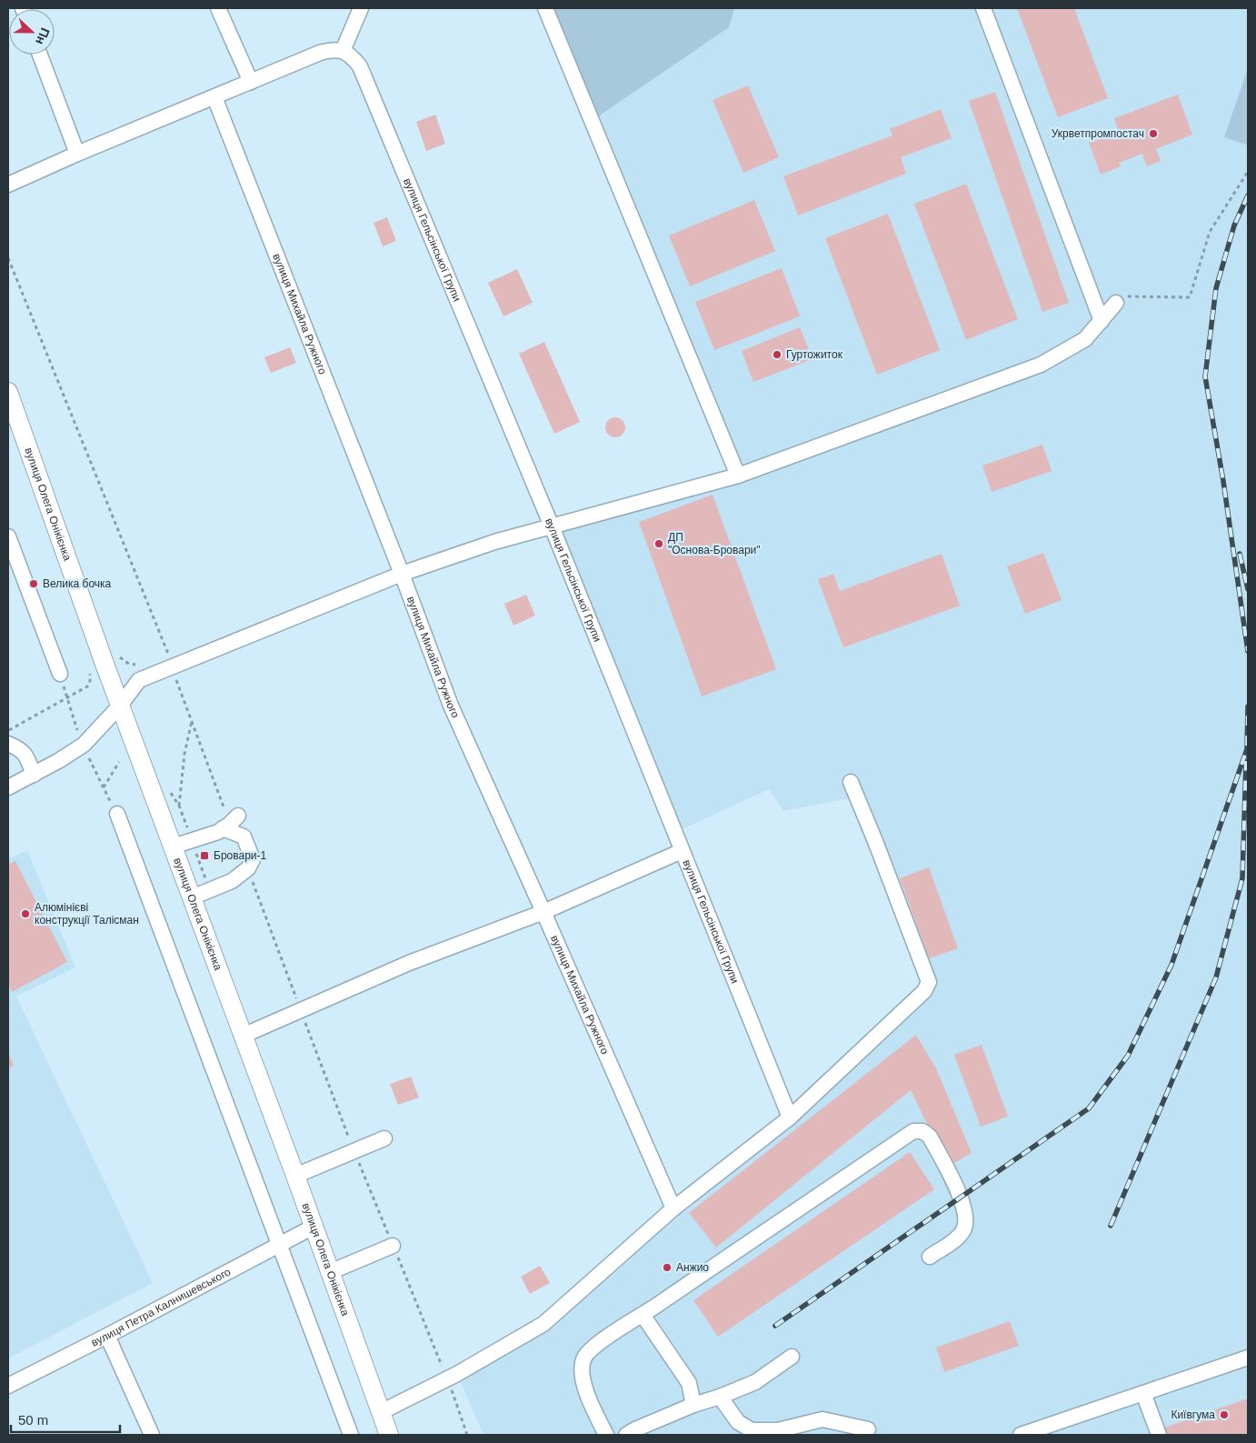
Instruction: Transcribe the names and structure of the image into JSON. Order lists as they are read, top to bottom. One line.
{"streets":{"main road":["вулиця Олега Онікієнка"],"street":["вулиця Гельсінської Групи","вулиця Михайла Ружного","вулиця Петра Калнишевського"]},"crossings":[["вулиця Олега Онікієнка","вулиця Петра Калнишевського"]],"places":{"other":["Укрветпромпостач","Гуртожиток","ДП \"Основа-Бровари\"","Велика бочка","Алюмінієві конструкції Талісман","Анжио","Київгума"],"transit":["Бровари-1"]},"scale_bar":"50 m","north":"right"}
